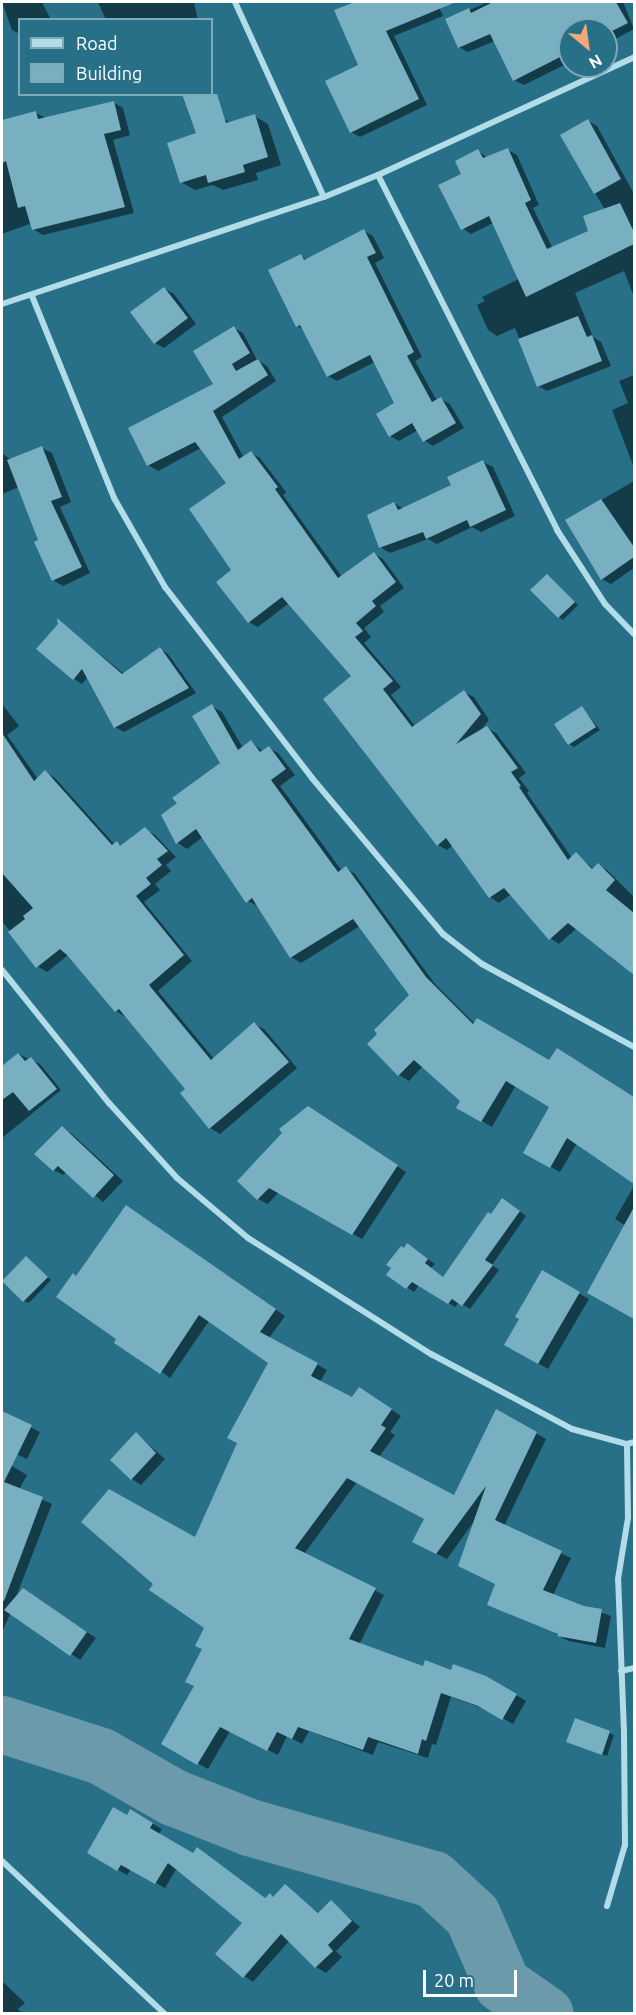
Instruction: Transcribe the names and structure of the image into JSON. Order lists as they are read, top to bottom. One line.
{"legend":["Road","Building"],"scale_bar":"20 m","north":"bottom right"}
